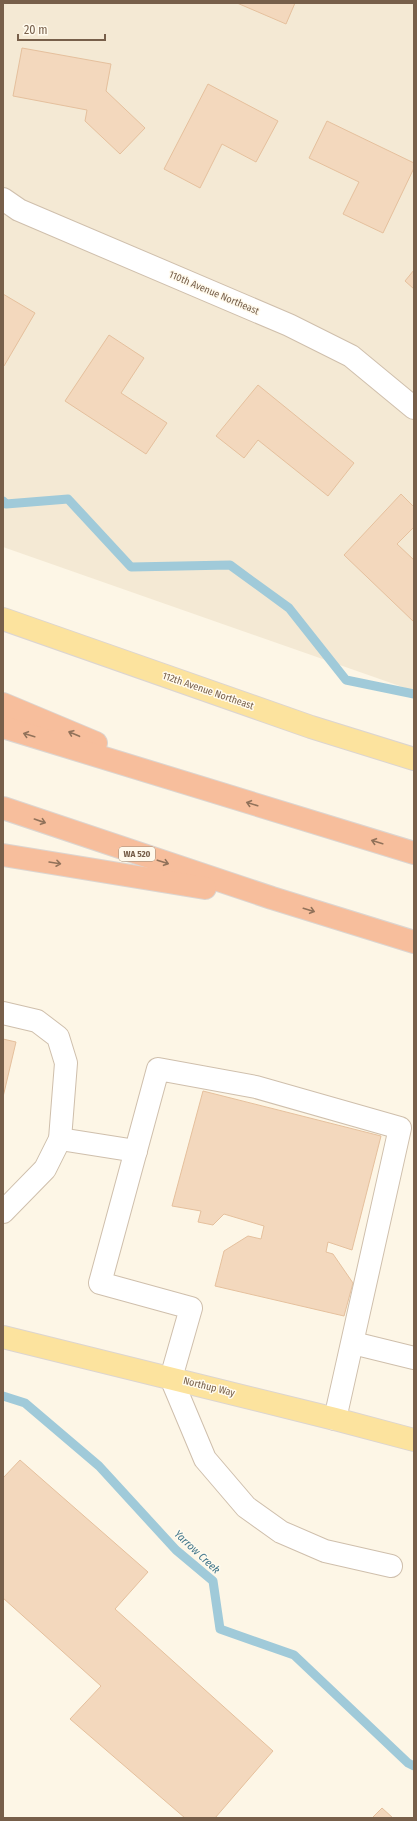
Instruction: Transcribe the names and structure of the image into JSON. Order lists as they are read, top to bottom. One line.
{"streets":{"highway":["WA 520"],"main road":["112th Avenue Northeast","Northup Way"],"street":["110th Avenue Northeast"]},"water":["Yarrow Creek"],"scale_bar":"20 m"}
